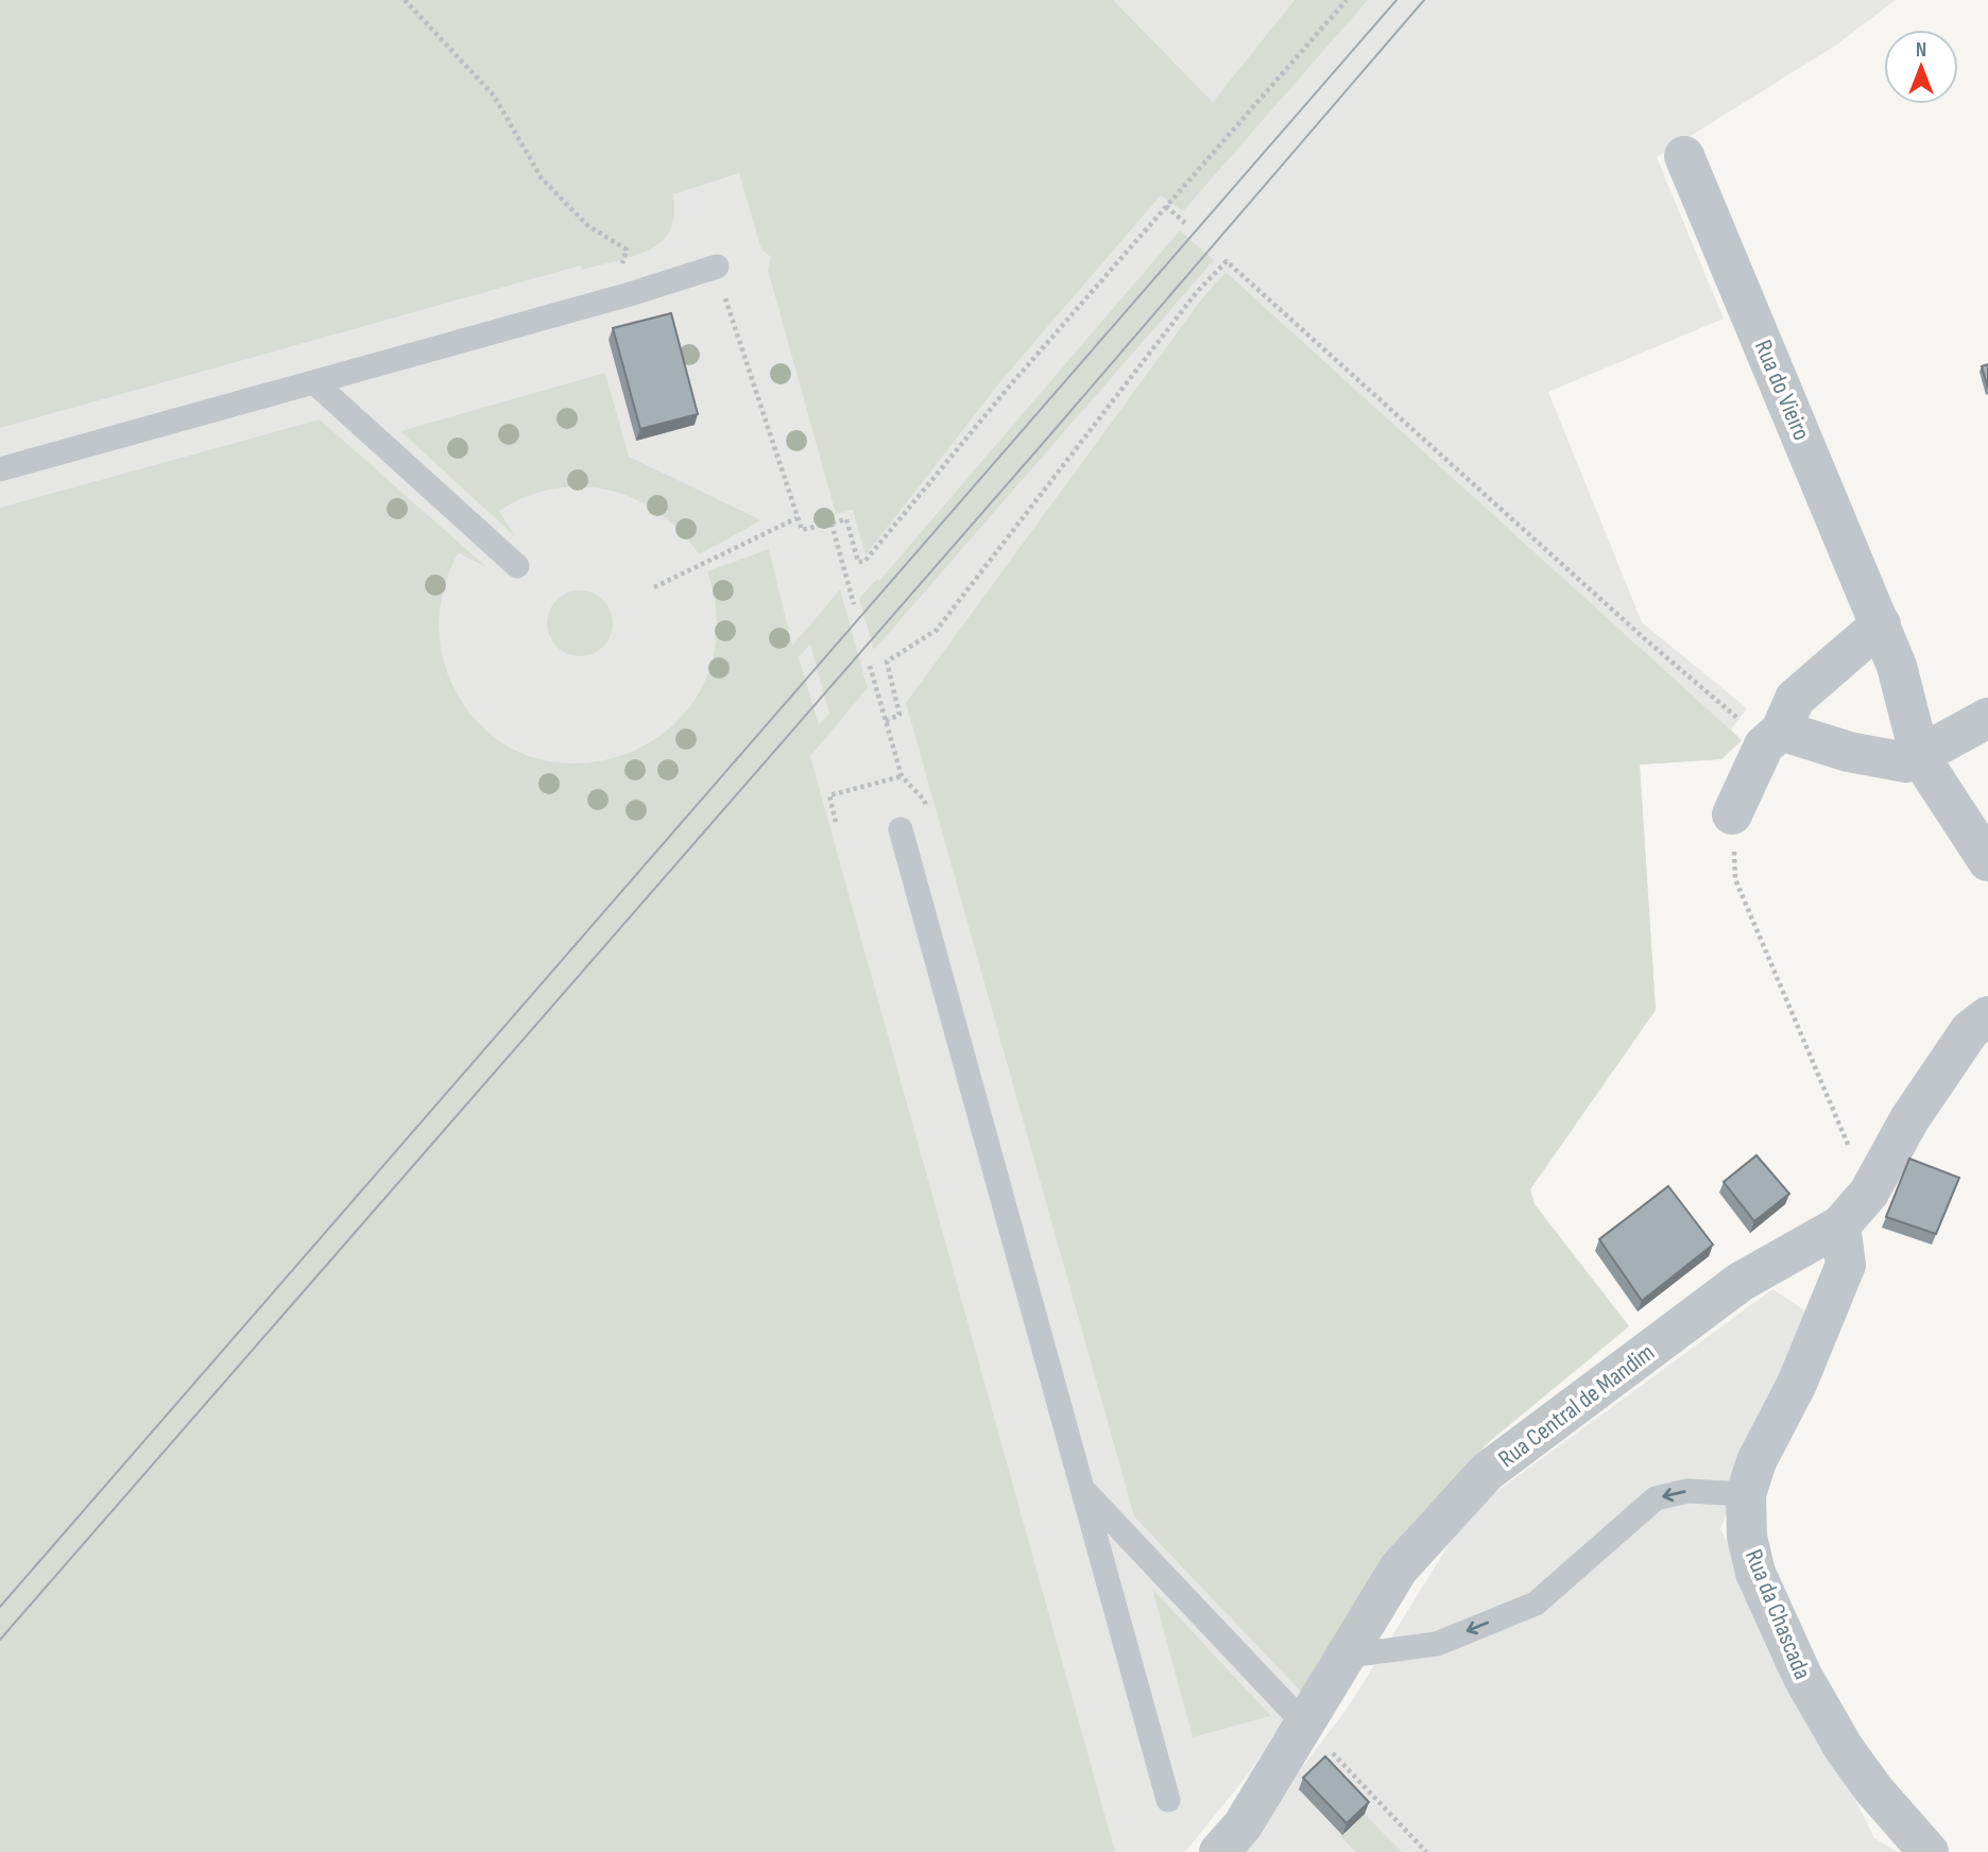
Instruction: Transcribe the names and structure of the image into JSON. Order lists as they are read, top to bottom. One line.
{"streets":{"street":["Rua do Vieiro","Rua Central de Mandim","Rua da Chascada"]},"crossings":[["Rua Central de Mandim","Rua da Chascada"]],"north":"top"}
